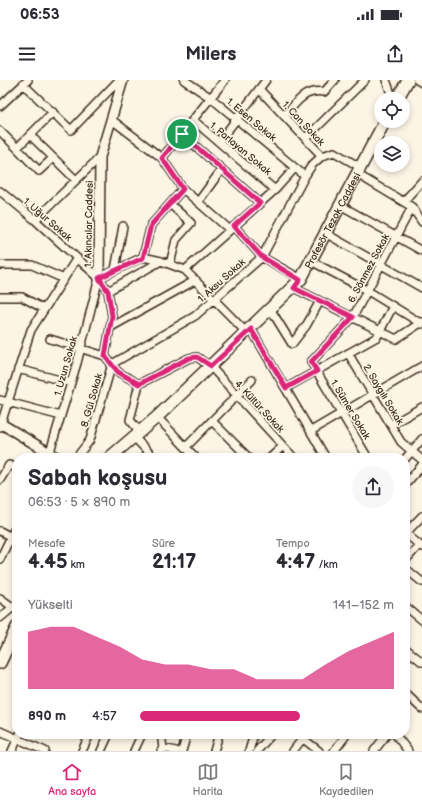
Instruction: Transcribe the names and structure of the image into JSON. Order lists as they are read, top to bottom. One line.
{"streets":{"main road":["Profesör Tezok Caddesi"],"street":["1. Esen Sokak","1. Can Sokak","1. Parlayan Sokak","1. Uğur Sokak","1. Akıncılar Caddesi","6. Sönmez Sokak","1. Aksu Sokak","1. Uzun Sokak","2. Saygılı Sokak","8. Gül Sokak","4. Kültür Sokak","1. Sümer Sokak"]},"crossings":[["1. Esen Sokak","1. Aksu Sokak"],["1. Can Sokak","Profesör Tezok Caddesi"],["1. Can Sokak","6. Sönmez Sokak"],["1. Can Sokak","1. Aksu Sokak"],["1. Uğur Sokak","1. Akıncılar Caddesi"],["1. Uğur Sokak","1. Uzun Sokak"],["Profesör Tezok Caddesi","4. Kültür Sokak"],["1. Akıncılar Caddesi","1. Uzun Sokak"],["6. Sönmez Sokak","1. Sümer Sokak"],["1. Aksu Sokak","8. Gül Sokak"]],"page":{"status":"06:53","header":"Milers","heading":["Sabah koşusu","06:53 · 5 × 890 m"],"stats":[["Mesafe","4.45 km"],["Süre","21:17"],["Tempo","4:47 /km"]],"chart":["Yükselti","141–152 m"],"list":[{"name":"890 m","note":"4:57"}],"tabs":["Ana sayfa","Harita","Kaydedilen"]}}
